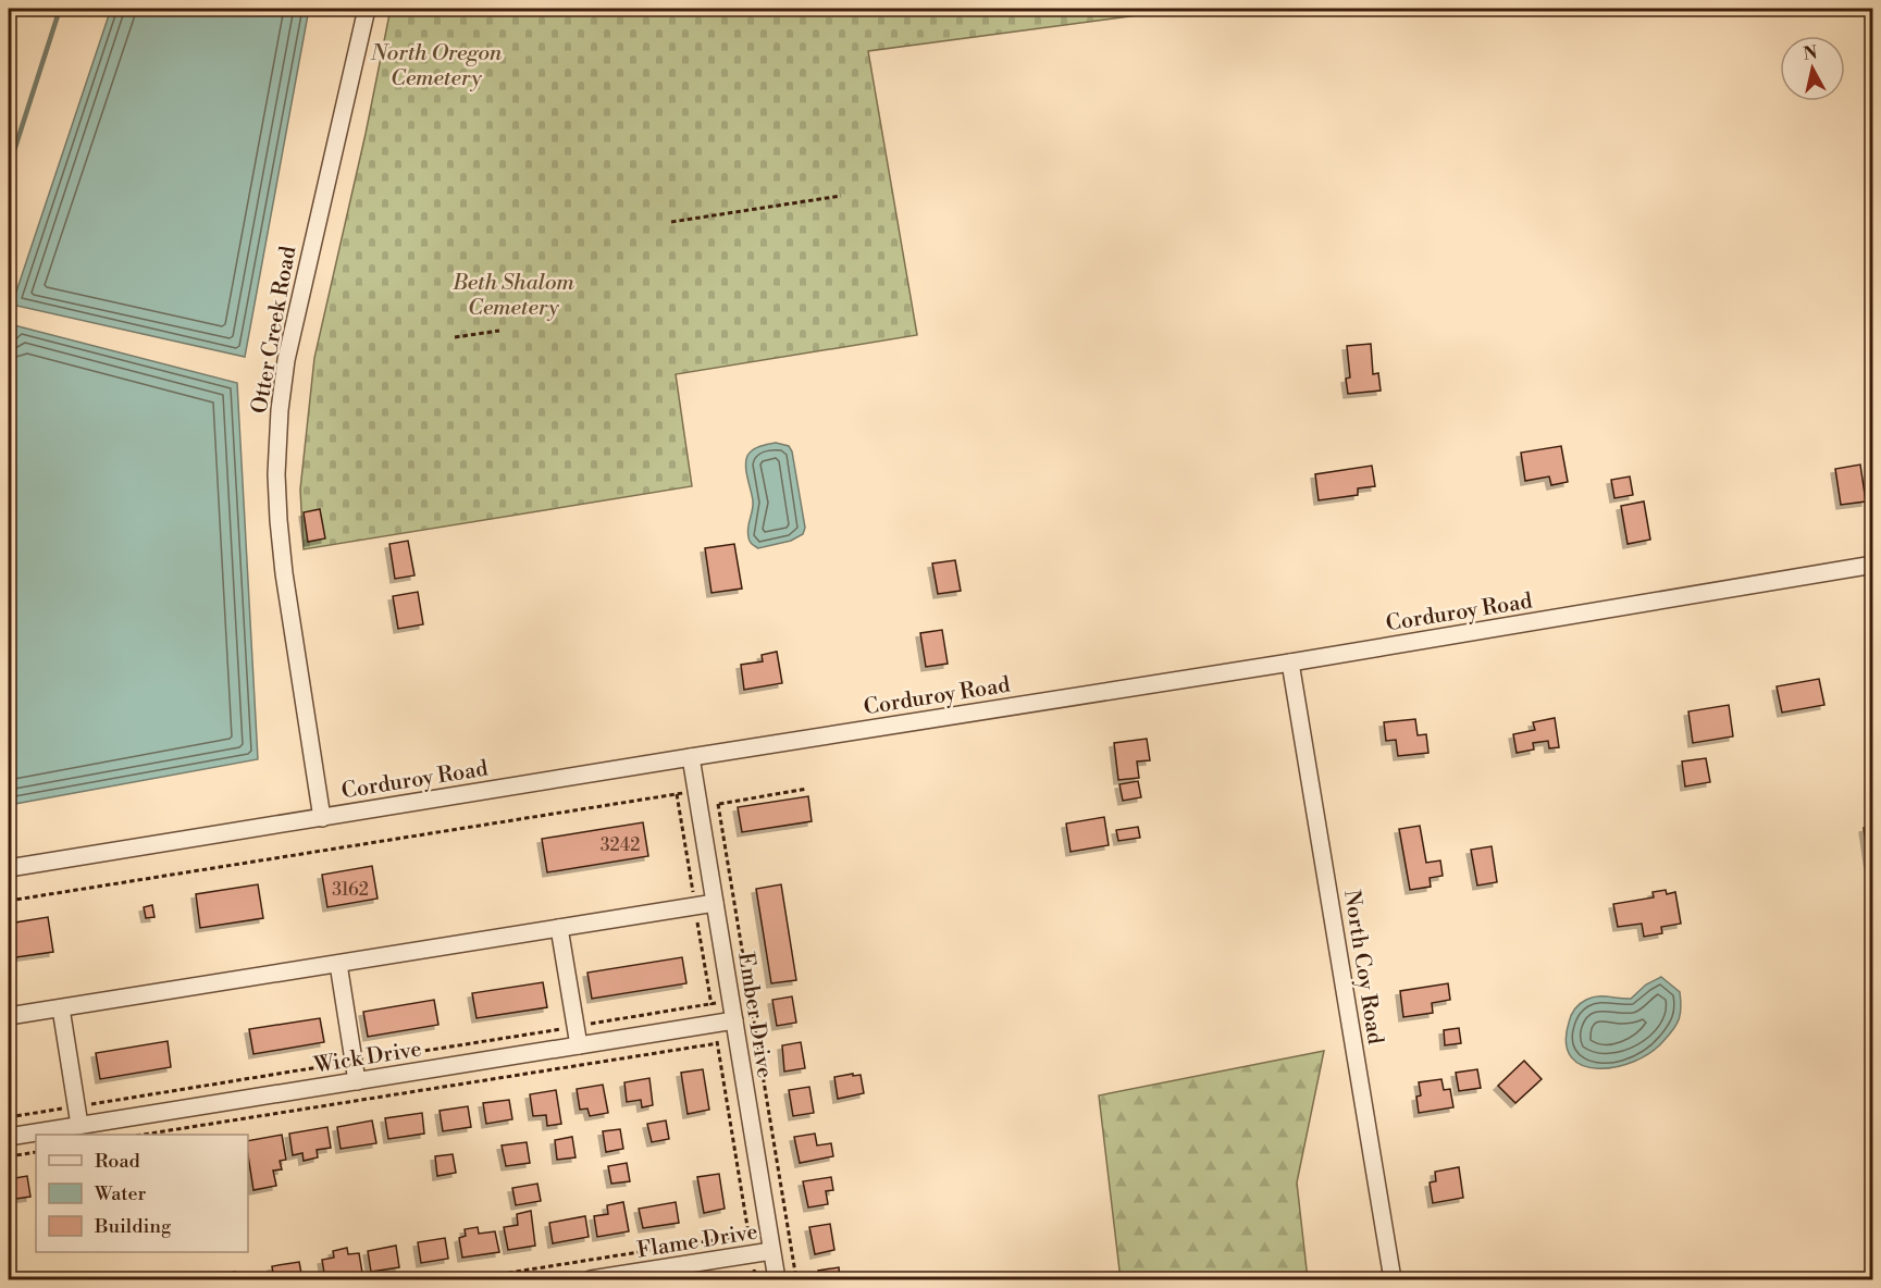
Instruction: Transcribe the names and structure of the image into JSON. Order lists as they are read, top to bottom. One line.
{"streets":{"street":["Otter Creek Road","Corduroy Road","North Coy Road","Ember Drive","Wick Drive","Flame Drive"]},"crossings":[["Otter Creek Road","Corduroy Road"],["Corduroy Road","North Coy Road"],["Corduroy Road","Ember Drive"],["Ember Drive","Wick Drive"],["Ember Drive","Flame Drive"]],"parks":["North Oregon Cemetery","Beth Shalom Cemetery"],"house_numbers":["3242","3162"],"legend":["Road","Water","Building"],"north":"top"}
